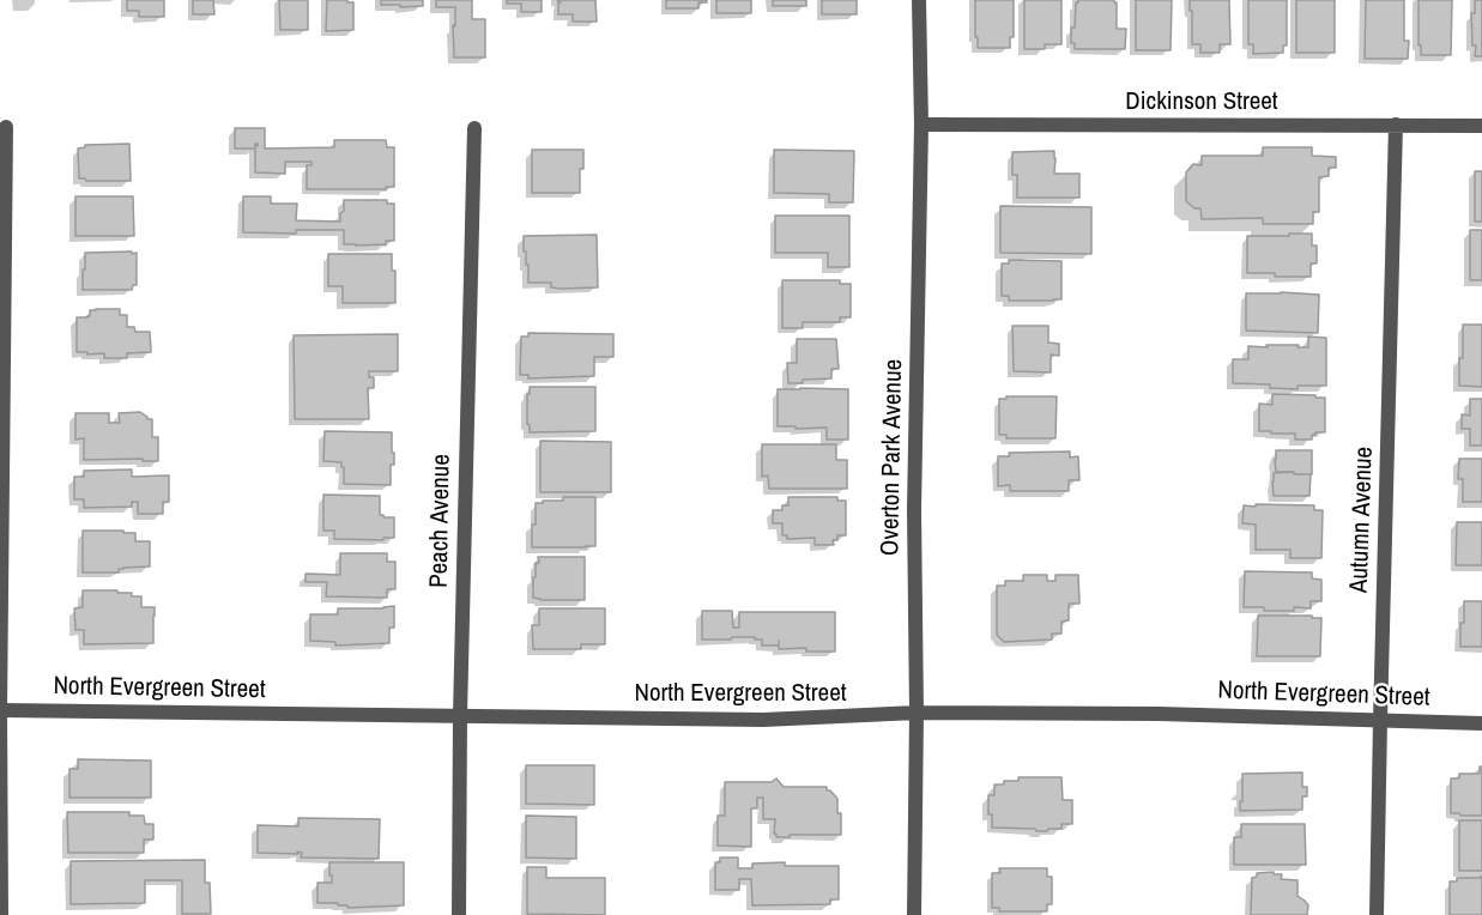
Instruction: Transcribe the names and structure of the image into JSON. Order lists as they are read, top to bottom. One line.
{"streets":{"street":["Dickinson Street","Overton Park Avenue","Autumn Avenue","Peach Avenue","North Evergreen Street"]},"crossings":[["Dickinson Street","Overton Park Avenue"],["Dickinson Street","Autumn Avenue"],["Overton Park Avenue","North Evergreen Street"],["Autumn Avenue","North Evergreen Street"],["Peach Avenue","North Evergreen Street"]]}
